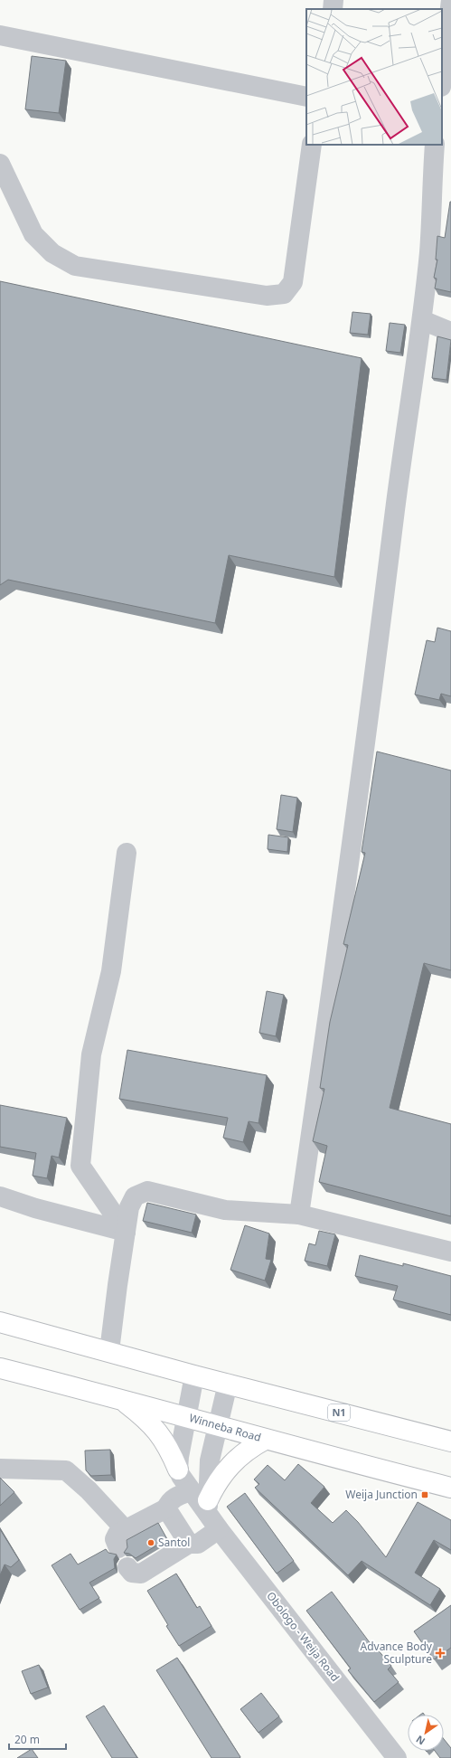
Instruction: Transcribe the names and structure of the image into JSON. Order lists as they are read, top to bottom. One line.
{"streets":{"highway":["N1","Winneba Road"],"street":["Obologo - Weija Road"]},"places":{"transit":["Weija Junction"],"other":["Santol"],"health":["Advance Body Sculpture"]},"scale_bar":"20 m","north":"bottom left"}
